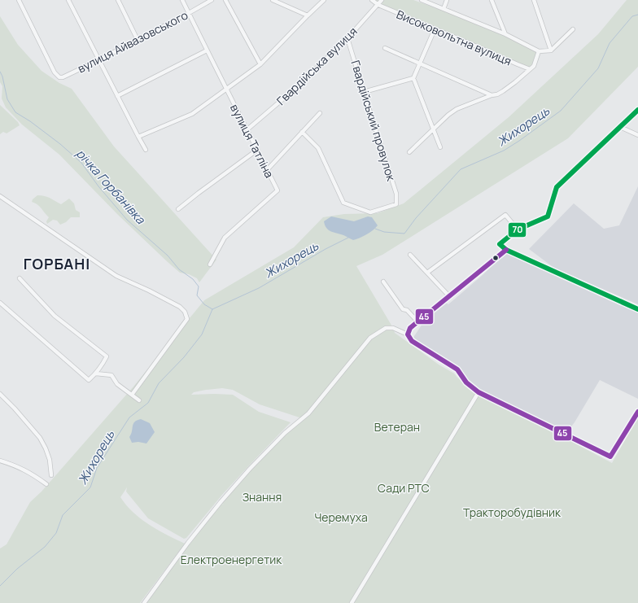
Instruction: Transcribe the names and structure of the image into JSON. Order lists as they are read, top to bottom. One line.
{"streets":{"street":["Високовольтна вулиця","вулиця Айвазовського","Гвардійська вулиця","Гвардійський провулок","вулиця Татліна"]},"crossings":[["Високовольтна вулиця","Гвардійська вулиця"],["вулиця Айвазовського","вулиця Татліна"],["Гвардійська вулиця","Гвардійський провулок"],["Гвардійська вулиця","вулиця Татліна"]],"districts":["ГОРБАНІ"],"water":["Жихорець","річка Горбанівка"],"parks":["Ветеран","Сади РТС","Знання","Тракторобудівник","Черемуха","Електроенергетик"],"lines":["transit line 70","transit line 45"]}
